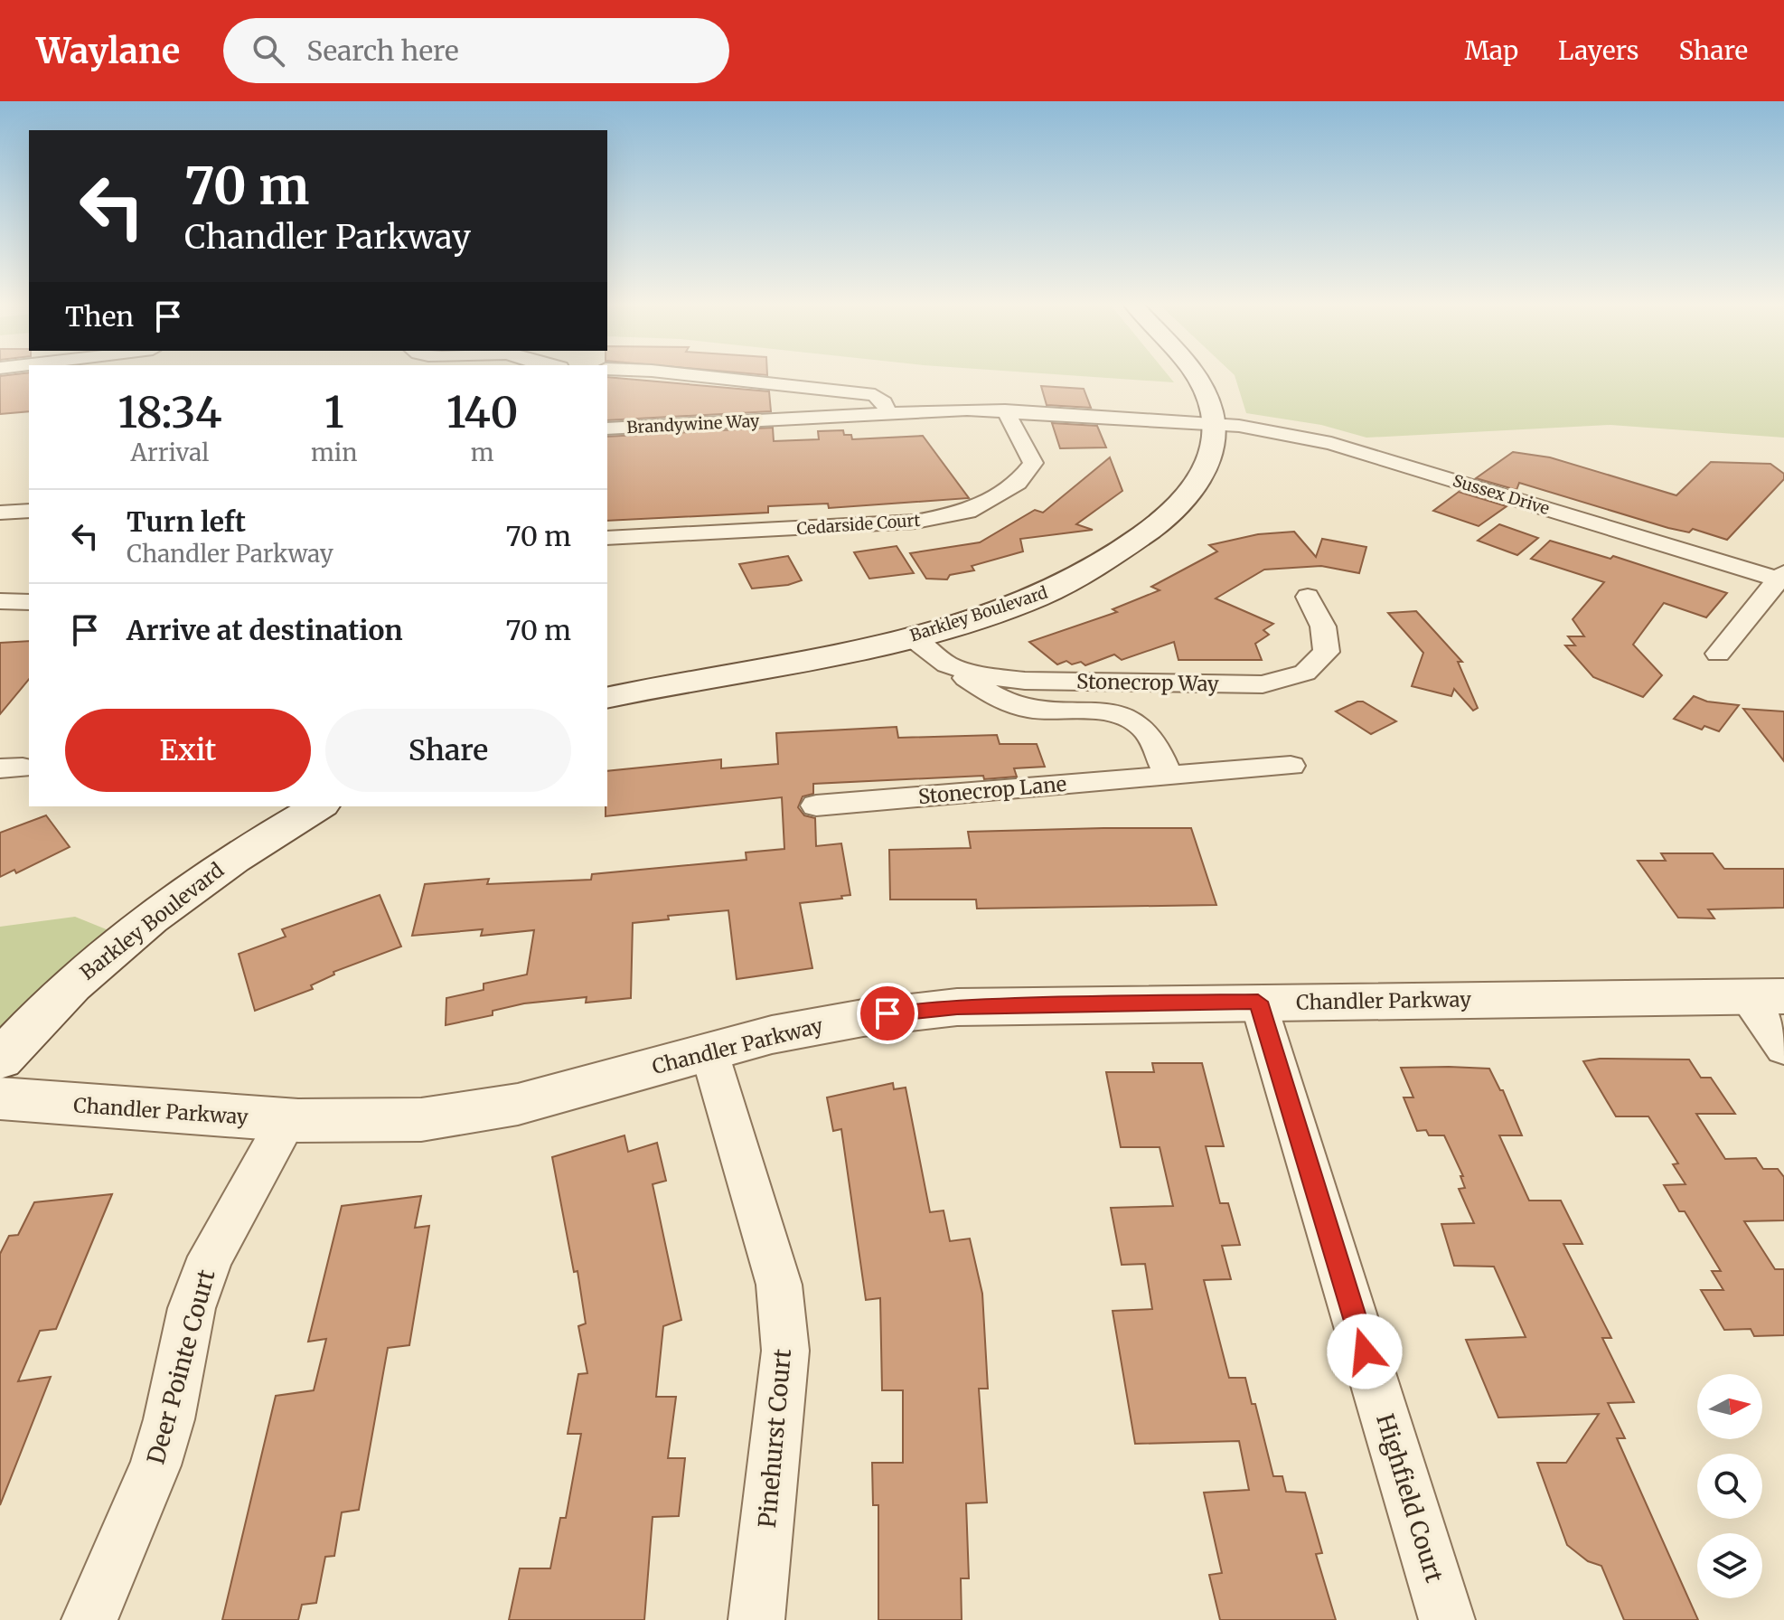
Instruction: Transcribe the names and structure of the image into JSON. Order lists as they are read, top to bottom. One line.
{"streets":{"main road":["Barkley Boulevard","Chandler Parkway"],"street":["Brandywine Way","Sussex Drive","Cedarside Court","Stonecrop Way","Stonecrop Lane","Deer Pointe Court","Pinehurst Court","Highfield Court"]},"crossings":[["Brandywine Way","Sussex Drive"],["Brandywine Way","Cedarside Court"],["Brandywine Way","Barkley Boulevard"],["Sussex Drive","Barkley Boulevard"],["Barkley Boulevard","Stonecrop Way"],["Chandler Parkway","Deer Pointe Court"],["Chandler Parkway","Pinehurst Court"],["Chandler Parkway","Highfield Court"]],"north":"right","page":{"header":"Waylane","search":"Search here","nav":["Map","Layers","Share"],"turn":["70 m","Chandler Parkway"],"then":"Then","eta":["18:34","Arrival","1","min","140","m"],"list":[{"name":"Turn left","note":"Chandler Parkway","value":"70 m"},{"name":"Arrive at destination","value":"70 m"}],"buttons":["Exit","Share"]}}
